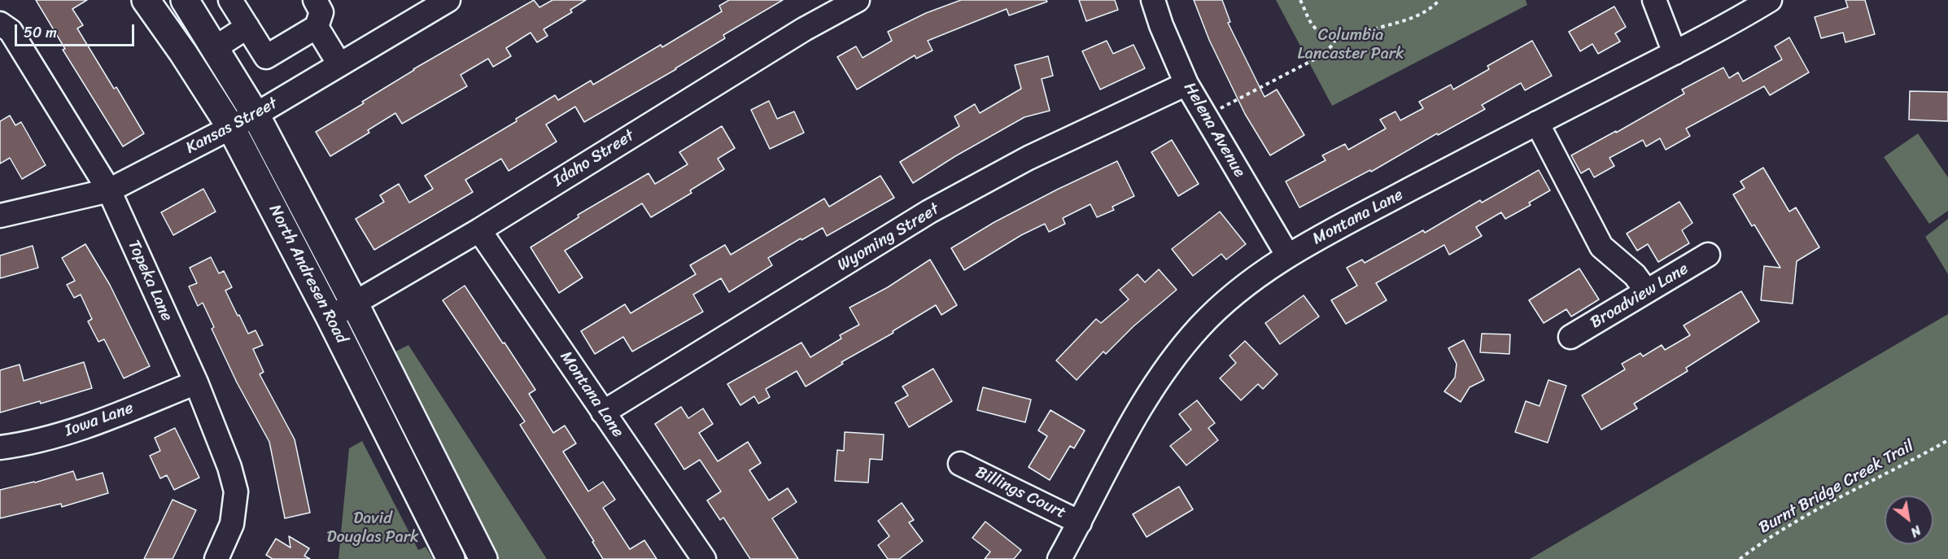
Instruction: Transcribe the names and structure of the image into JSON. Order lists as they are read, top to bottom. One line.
{"streets":{"main road":["North Andresen Road"],"street":["Kansas Street","Helena Avenue","Idaho Street","Montana Lane","Wyoming Street","Topeka Lane","Broadview Lane","Iowa Lane","Billings Court"],"path":["Burnt Bridge Creek Trail"]},"crossings":[["Kansas Street","North Andresen Road"],["Kansas Street","Topeka Lane"],["Helena Avenue","Montana Lane"],["Helena Avenue","Wyoming Street"],["Idaho Street","Montana Lane"],["Idaho Street","North Andresen Road"],["Montana Lane","Wyoming Street"],["Montana Lane","Billings Court"],["Topeka Lane","Iowa Lane"]],"parks":["Columbia Lancaster Park","David Douglas Park"],"scale_bar":"50 m","north":"bottom right"}
